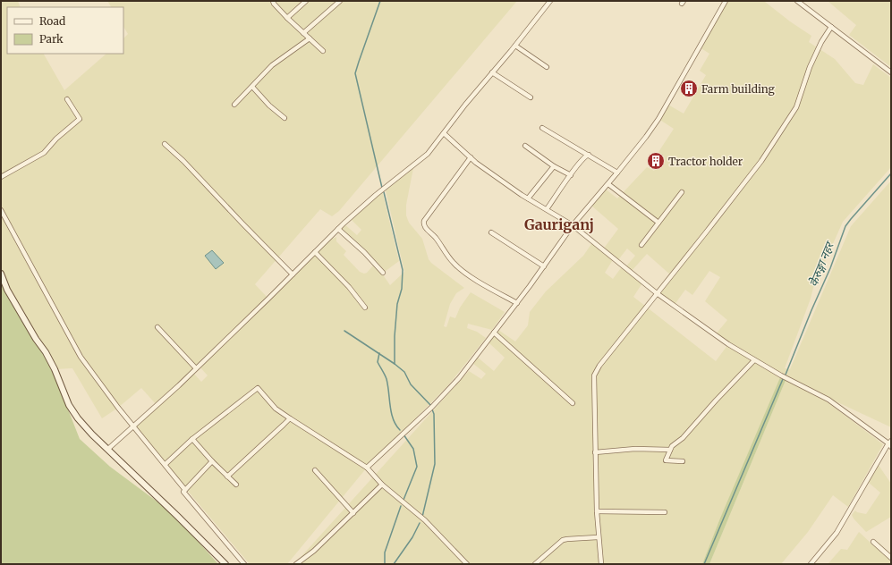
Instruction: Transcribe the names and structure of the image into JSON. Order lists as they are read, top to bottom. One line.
{"districts":["Gauriganj"],"water":["केेरुङ्गा नहर"],"places":{"building":["Farm building","Tractor holder"]},"legend":["Road","Park"]}
